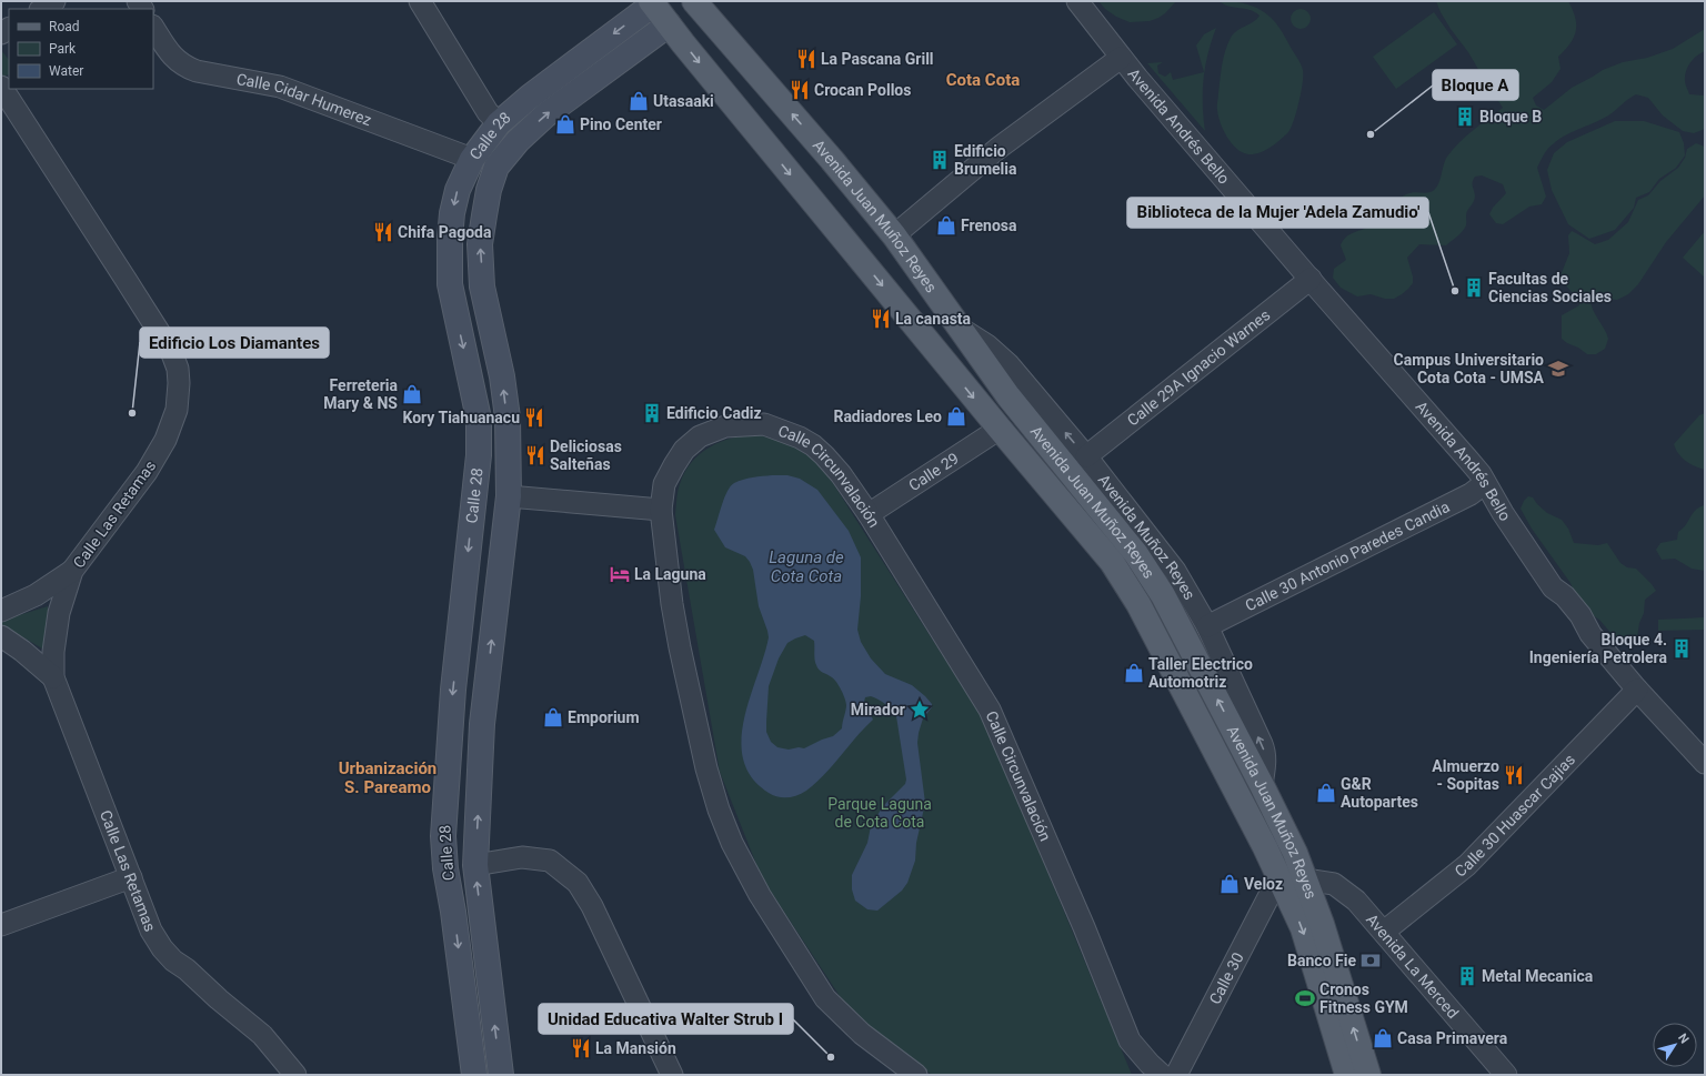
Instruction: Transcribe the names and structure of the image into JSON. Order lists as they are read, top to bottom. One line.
{"streets":{"main road":["Calle 28","Avenida Juan Muñoz Reyes"],"street":["Calle Cidar Humerez","Avenida Andrés Bello","Calle 29A Ignacio Warnes","Calle 29","Calle Circunvalación","Calle Las Retamas","Avenida Muñoz Reyes","Calle 30 Antonio Paredes Candia","Calle 30 Huascar Cajias","Avenida La Merced","Calle 30"]},"crossings":[["Calle Cidar Humerez","Calle 28"],["Avenida Andrés Bello","Calle 29A Ignacio Warnes"],["Avenida Andrés Bello","Calle 30 Antonio Paredes Candia"],["Avenida Andrés Bello","Calle 30 Huascar Cajias"],["Calle 28","Avenida Juan Muñoz Reyes"],["Avenida Juan Muñoz Reyes","Calle 29"],["Avenida Juan Muñoz Reyes","Avenida Muñoz Reyes"],["Avenida Juan Muñoz Reyes","Avenida La Merced"],["Avenida Juan Muñoz Reyes","Calle 30"],["Calle 29A Ignacio Warnes","Avenida Muñoz Reyes"],["Calle 29","Calle Circunvalación"],["Avenida Muñoz Reyes","Calle 30 Antonio Paredes Candia"],["Calle 30 Huascar Cajias","Avenida La Merced"],["Avenida La Merced","Calle 30"]],"one_way":["Avenida Muñoz Reyes"],"districts":["Cota Cota","Urbanización S. Pareamo"],"water":["Laguna de Cota Cota"],"parks":["Parque Laguna de Cota Cota"],"places":{"restaurant":["La Pascana Grill","Crocan Pollos","Chifa Pagoda","La canasta","Kory Tiahuanacu","Deliciosas Salteñas","Almuerzo - Sopitas","La Mansión"],"shop":["Utasaaki","Pino Center","Frenosa","Ferreteria Mary & NS","Radiadores Leo","Taller Electrico Automotriz","Emporium","G&R Autopartes","Veloz","Casa Primavera"],"building":["Bloque B","Edificio Brumelia","Facultas de Ciencias Sociales","Edificio Cadiz","Bloque 4. Ingeniería Petrolera","Metal Mecanica"],"other":["Bloque A","Biblioteca de la Mujer 'Adela Zamudio'","Edificio Los Diamantes","Unidad Educativa Walter Strub I"],"school or university":["Campus Universitario Cota Cota - UMSA"],"hotel":["La Laguna"],"place":["Mirador"],"bank":["Banco Fie"],"sports":["Cronos Fitness GYM"]},"legend":["Road","Park","Water"],"north":"top right"}
